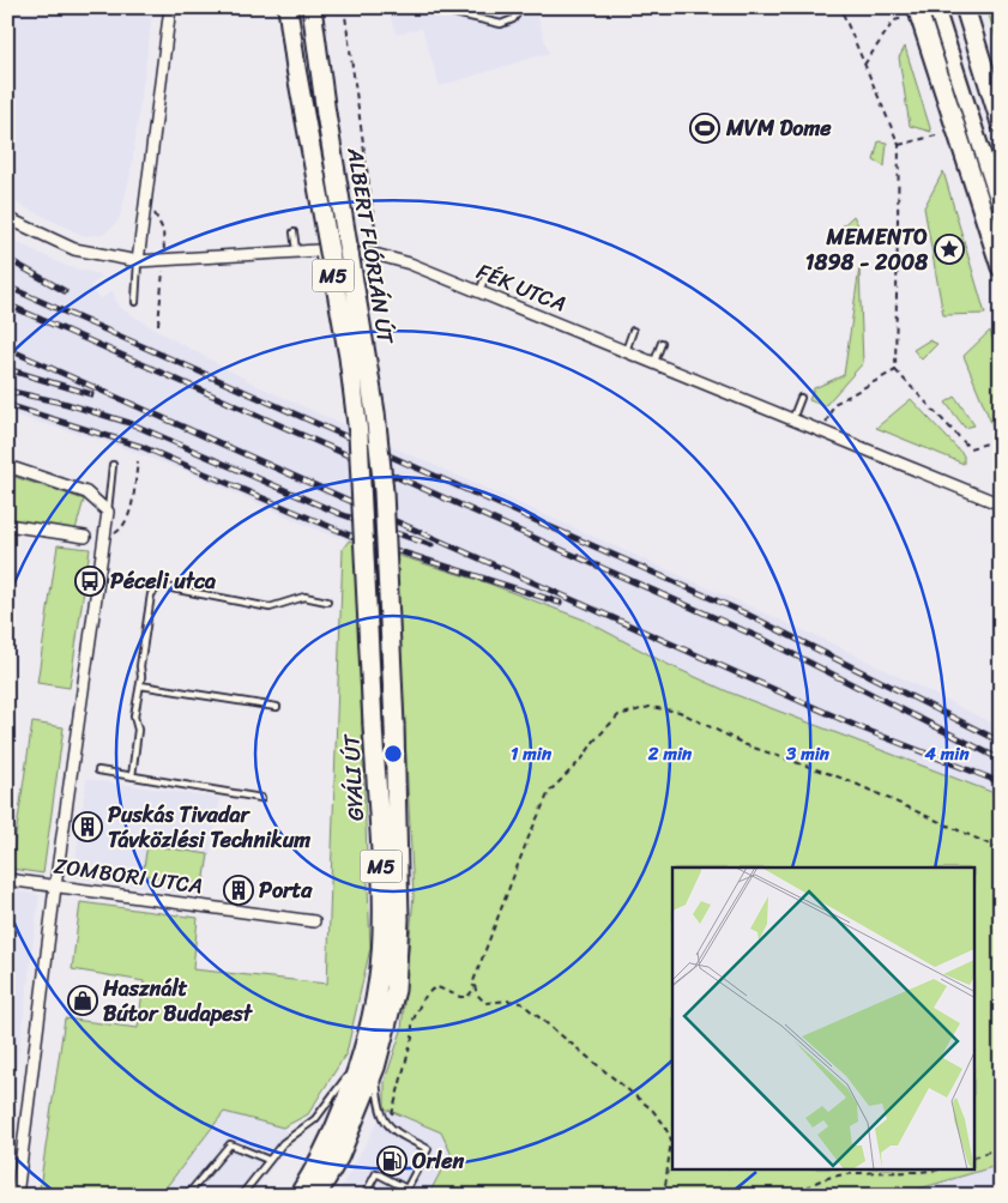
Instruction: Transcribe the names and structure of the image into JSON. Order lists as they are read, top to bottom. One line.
{"streets":{"main road":["ALBERT FLÓRIÁN ÚT","M5","GYÁLI ÚT"],"street":["FÉK UTCA","ZOMBORI UTCA"]},"crossings":[["ALBERT FLÓRIÁN ÚT","GYÁLI ÚT"]],"places":{"sports":["MVM Dome"],"place":["MEMENTO 1898 - 2008"],"bus stop":["Péceli utca"],"building":["Puskás Tivadar Távközlési Technikum","Porta"],"shop":["Használt Bútor Budapest"],"fuel station":["Orlen"]},"rings":["1 min","2 min","3 min","4 min"]}
